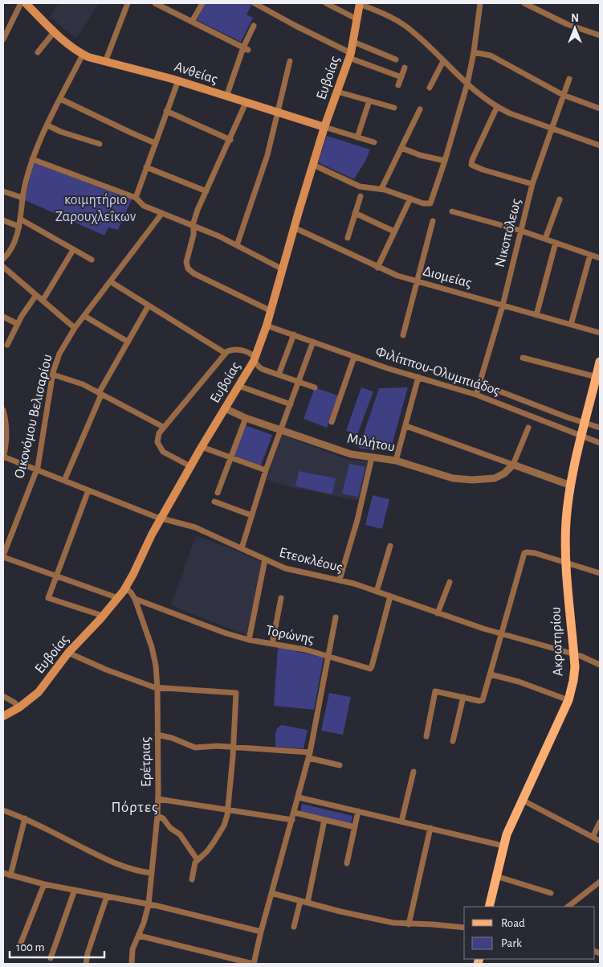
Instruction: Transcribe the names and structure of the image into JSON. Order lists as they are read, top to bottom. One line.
{"streets":{"main road":["Ανθείας","Ευβοίας","Ακρωτηρίου"],"street":["Νικοπόλεως","Διομείας","Φιλίππου-Ολυμπιάδος","Οικονόμου Βελισαρίου","Μιλήτου","Ετεοκλέους","Τορώνης","Ερέτριας"]},"crossings":[["Ανθείας","Ευβοίας"],["Ευβοίας","Διομείας"],["Ευβοίας","Φιλίππου-Ολυμπιάδος"],["Ευβοίας","Μιλήτου"],["Ευβοίας","Ετεοκλέους"],["Ευβοίας","Ερέτριας"],["Νικοπόλεως","Διομείας"],["Νικοπόλεως","Φιλίππου-Ολυμπιάδος"],["Φιλίππου-Ολυμπιάδος","Ακρωτηρίου"],["Οικονόμου Βελισαρίου","Ετεοκλέους"],["Ετεοκλέους","Τορώνης"],["Ετεοκλέους","Ακρωτηρίου"],["Τορώνης","Ερέτριας"]],"districts":["Πόρτες"],"parks":["κοιμητήριο Ζαρουχλεΐκων"],"legend":["Road","Park"],"scale_bar":"100 m","north":"top"}
